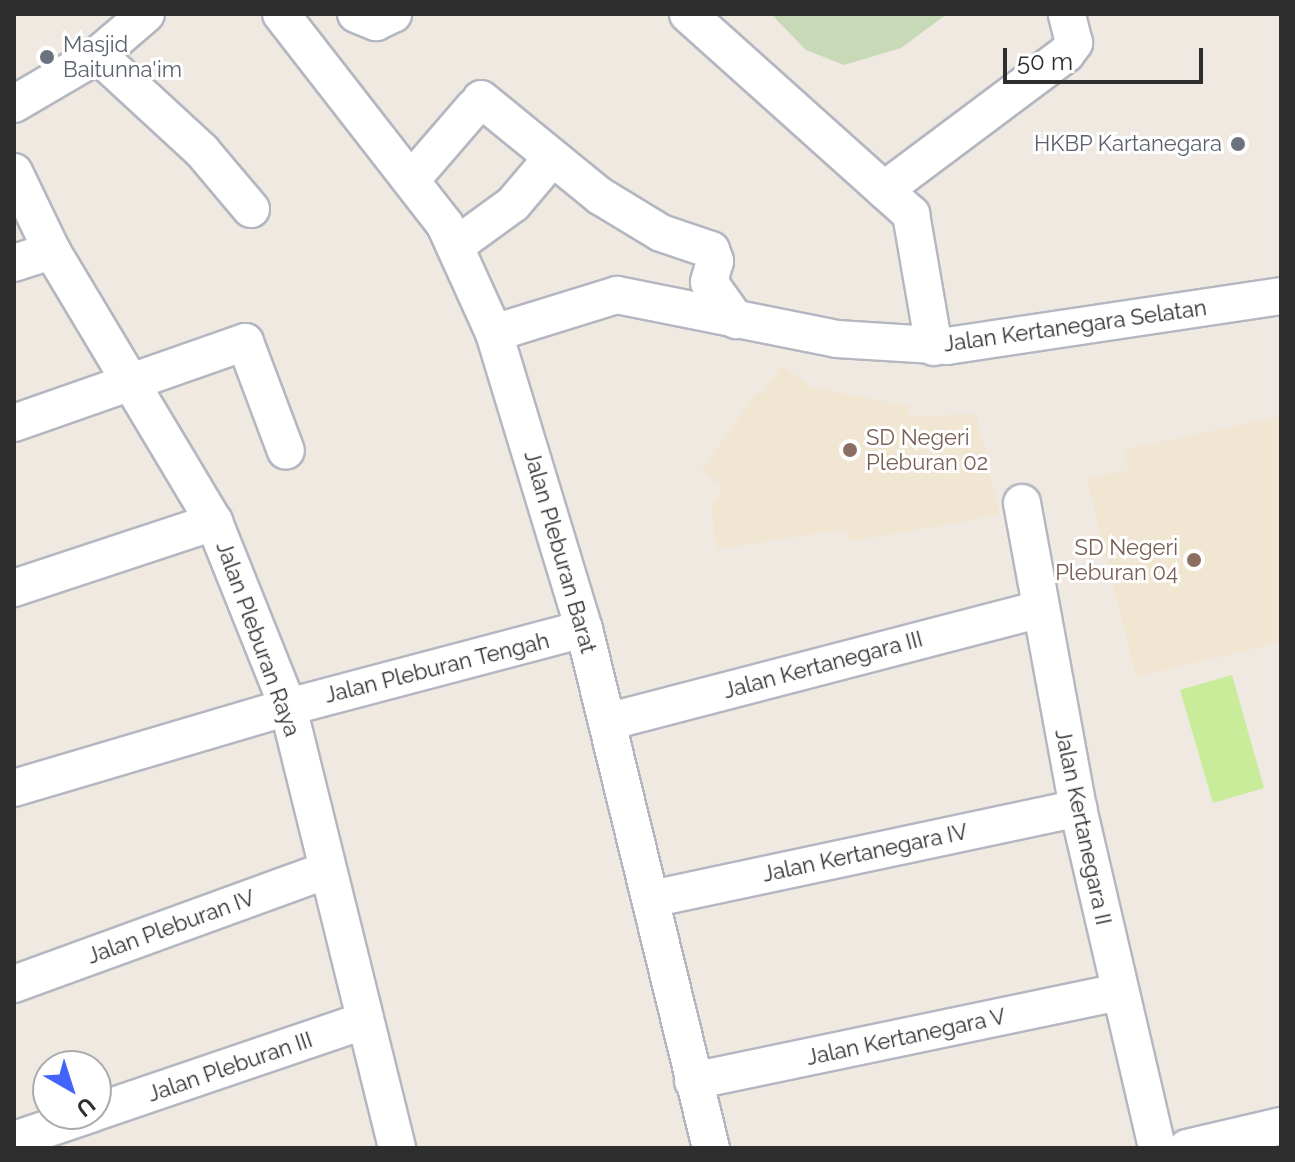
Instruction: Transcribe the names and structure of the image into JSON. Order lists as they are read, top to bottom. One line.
{"streets":{"street":["Jalan Kertanegara Selatan","Jalan Pleburan Barat","Jalan Pleburan Raya","Jalan Kertanegara III","Jalan Pleburan Tengah","Jalan Kertanegara II","Jalan Kertanegara IV","Jalan Pleburan IV","Jalan Kertanegara V","Jalan Pleburan III"]},"crossings":[["Jalan Kertanegara Selatan","Jalan Pleburan Barat"],["Jalan Pleburan Barat","Jalan Kertanegara III"],["Jalan Pleburan Barat","Jalan Pleburan Tengah"],["Jalan Pleburan Barat","Jalan Kertanegara IV"],["Jalan Pleburan Barat","Jalan Kertanegara V"],["Jalan Pleburan Raya","Jalan Pleburan Tengah"],["Jalan Pleburan Raya","Jalan Pleburan IV"],["Jalan Pleburan Raya","Jalan Pleburan III"],["Jalan Kertanegara III","Jalan Kertanegara II"],["Jalan Kertanegara II","Jalan Kertanegara IV"],["Jalan Kertanegara II","Jalan Kertanegara V"]],"places":["Masjid Baitunna'im","HKBP Kartanegara","SD Negeri Pleburan 02","SD Negeri Pleburan 04"],"scale_bar":"50 m","north":"bottom right"}
